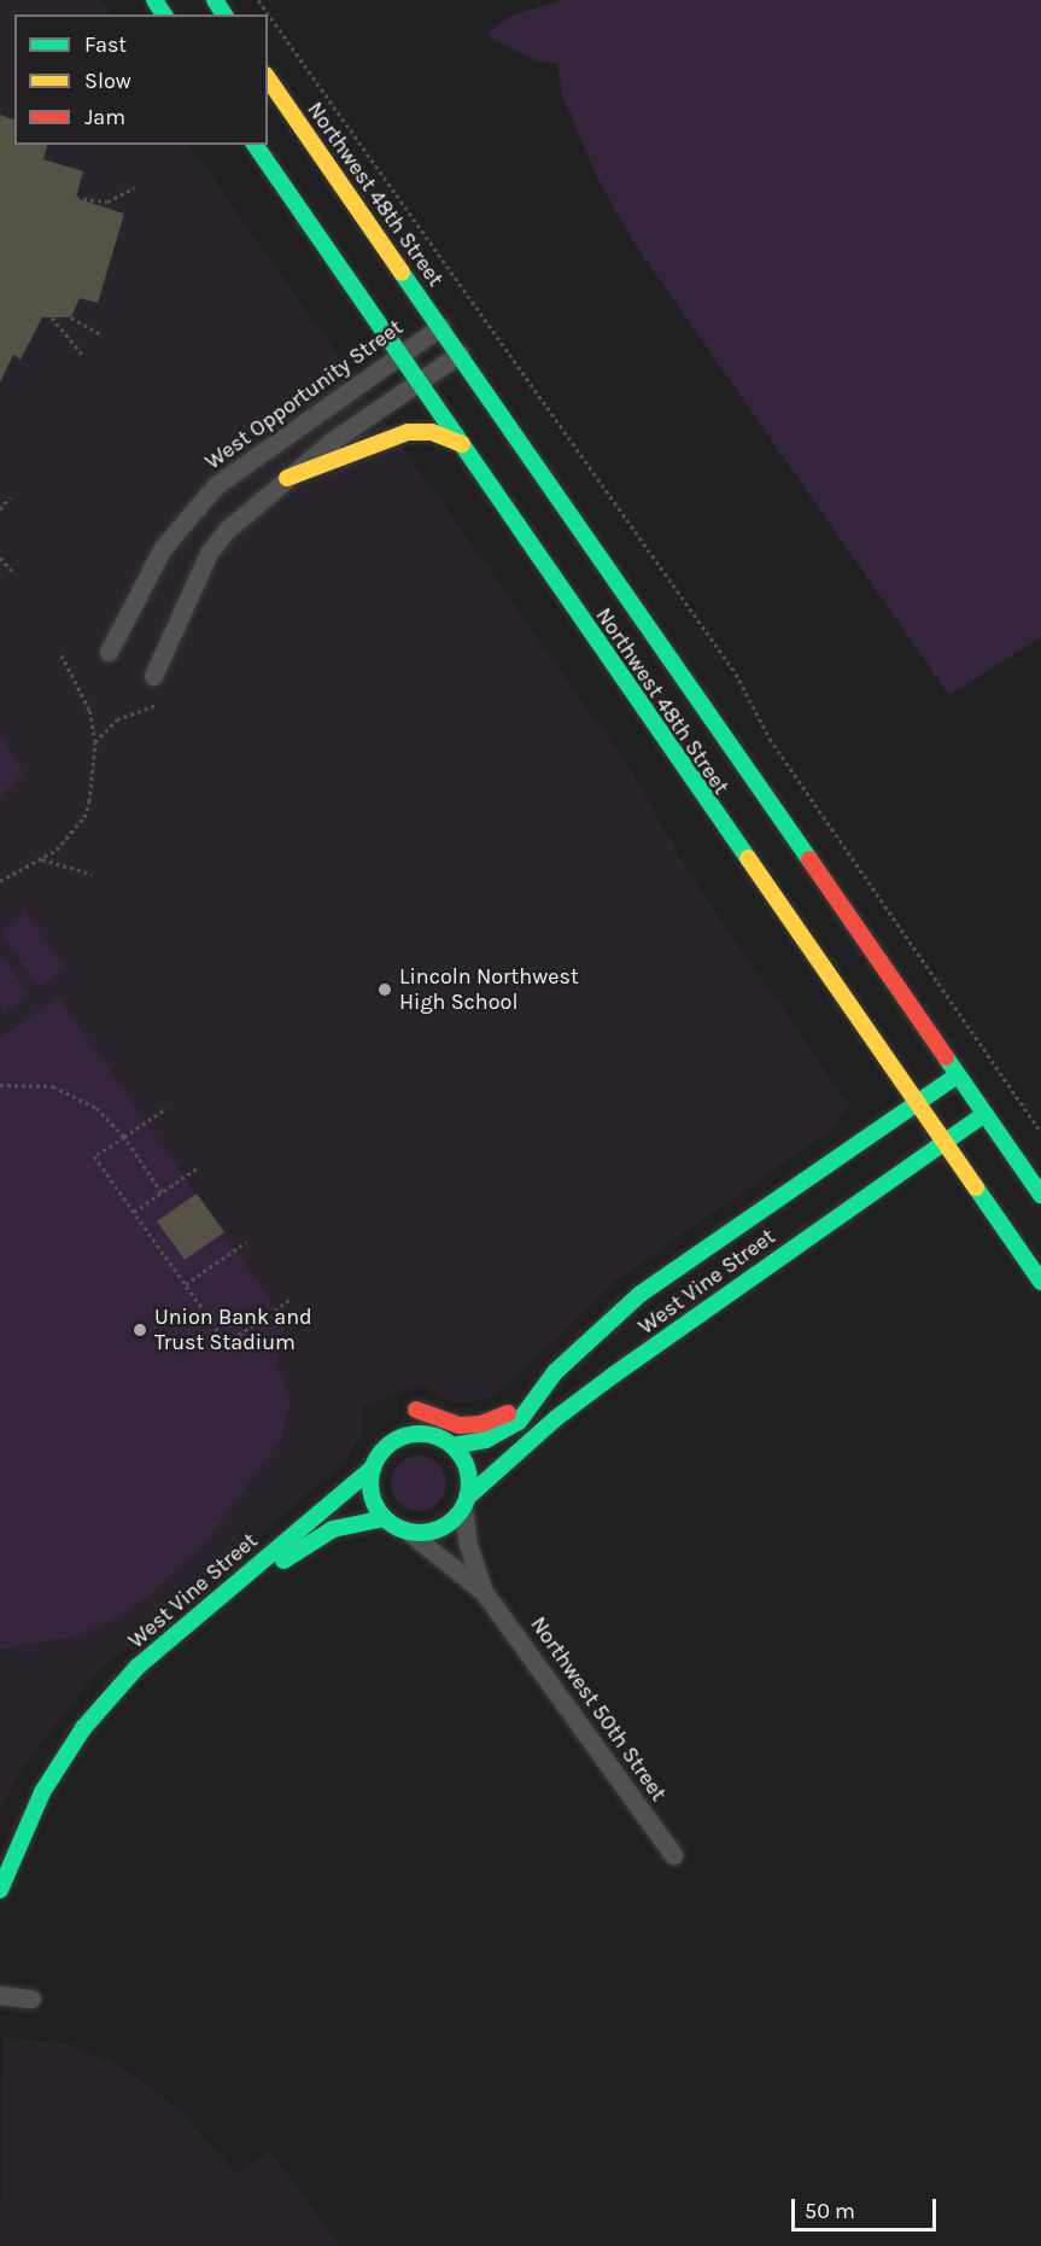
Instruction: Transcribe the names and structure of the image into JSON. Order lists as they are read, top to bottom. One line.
{"streets":{"main road":["Northwest 48th Street","West Vine Street"],"street":["West Opportunity Street","Northwest 50th Street"]},"crossings":[["Northwest 48th Street","West Opportunity Street"],["Northwest 48th Street","West Vine Street"],["West Vine Street","Northwest 50th Street"]],"places":["Lincoln Northwest High School","Union Bank and Trust Stadium"],"legend":["Fast","Slow","Jam"],"scale_bar":"50 m"}
